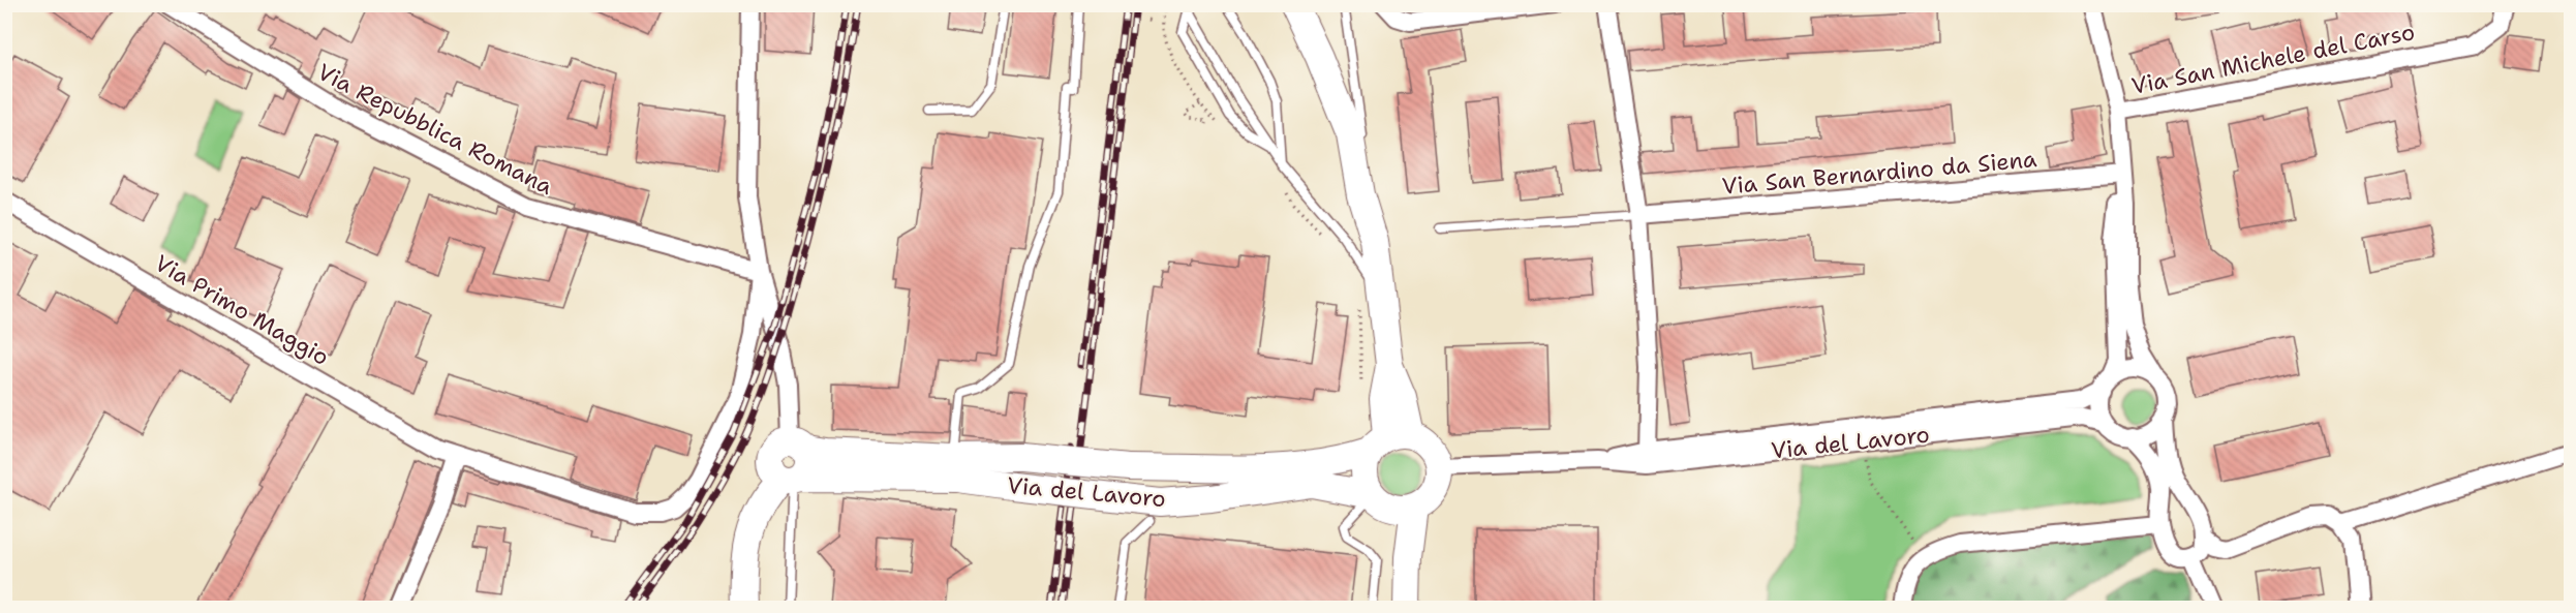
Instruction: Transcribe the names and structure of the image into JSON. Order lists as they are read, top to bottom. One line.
{"streets":{"main road":["Via del Lavoro"],"street":["Via San Michele del Carso","Via Repubblica Romana","Via San Bernardino da Siena","Via Primo Maggio"]},"crossings":[["Via Repubblica Romana","Via Primo Maggio"]]}
